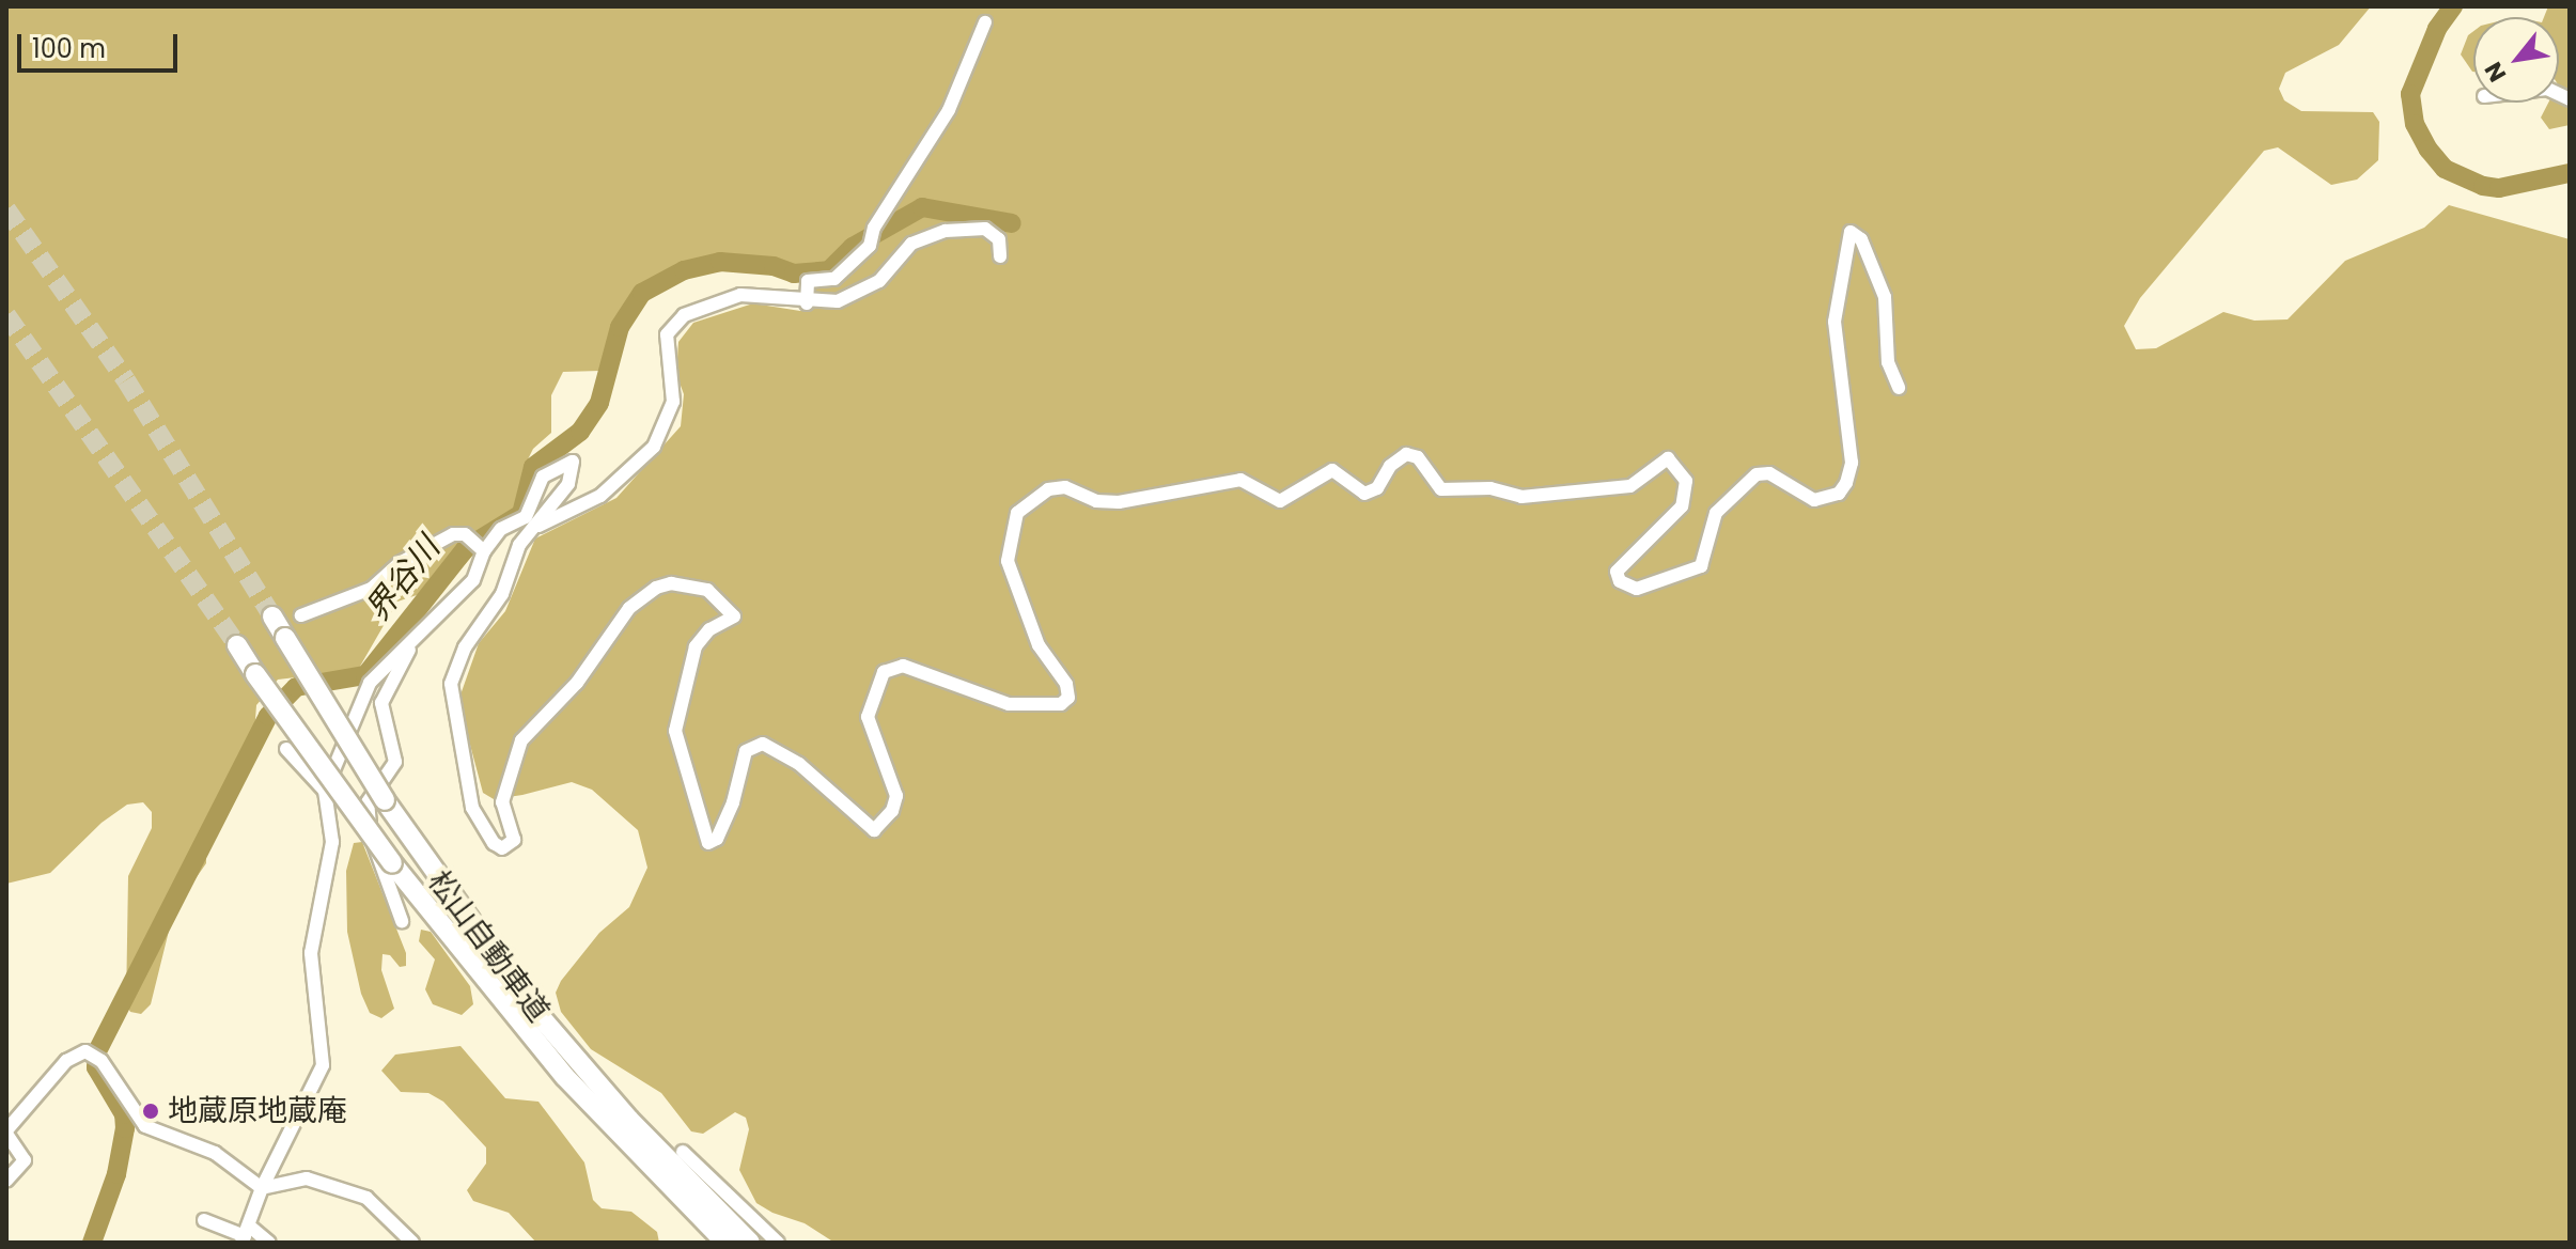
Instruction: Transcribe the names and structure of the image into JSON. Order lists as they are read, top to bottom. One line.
{"streets":{"highway":["松山自動車道"]},"water":["界谷川"],"places":["地蔵原地蔵庵"],"scale_bar":"100 m","north":"bottom left"}
